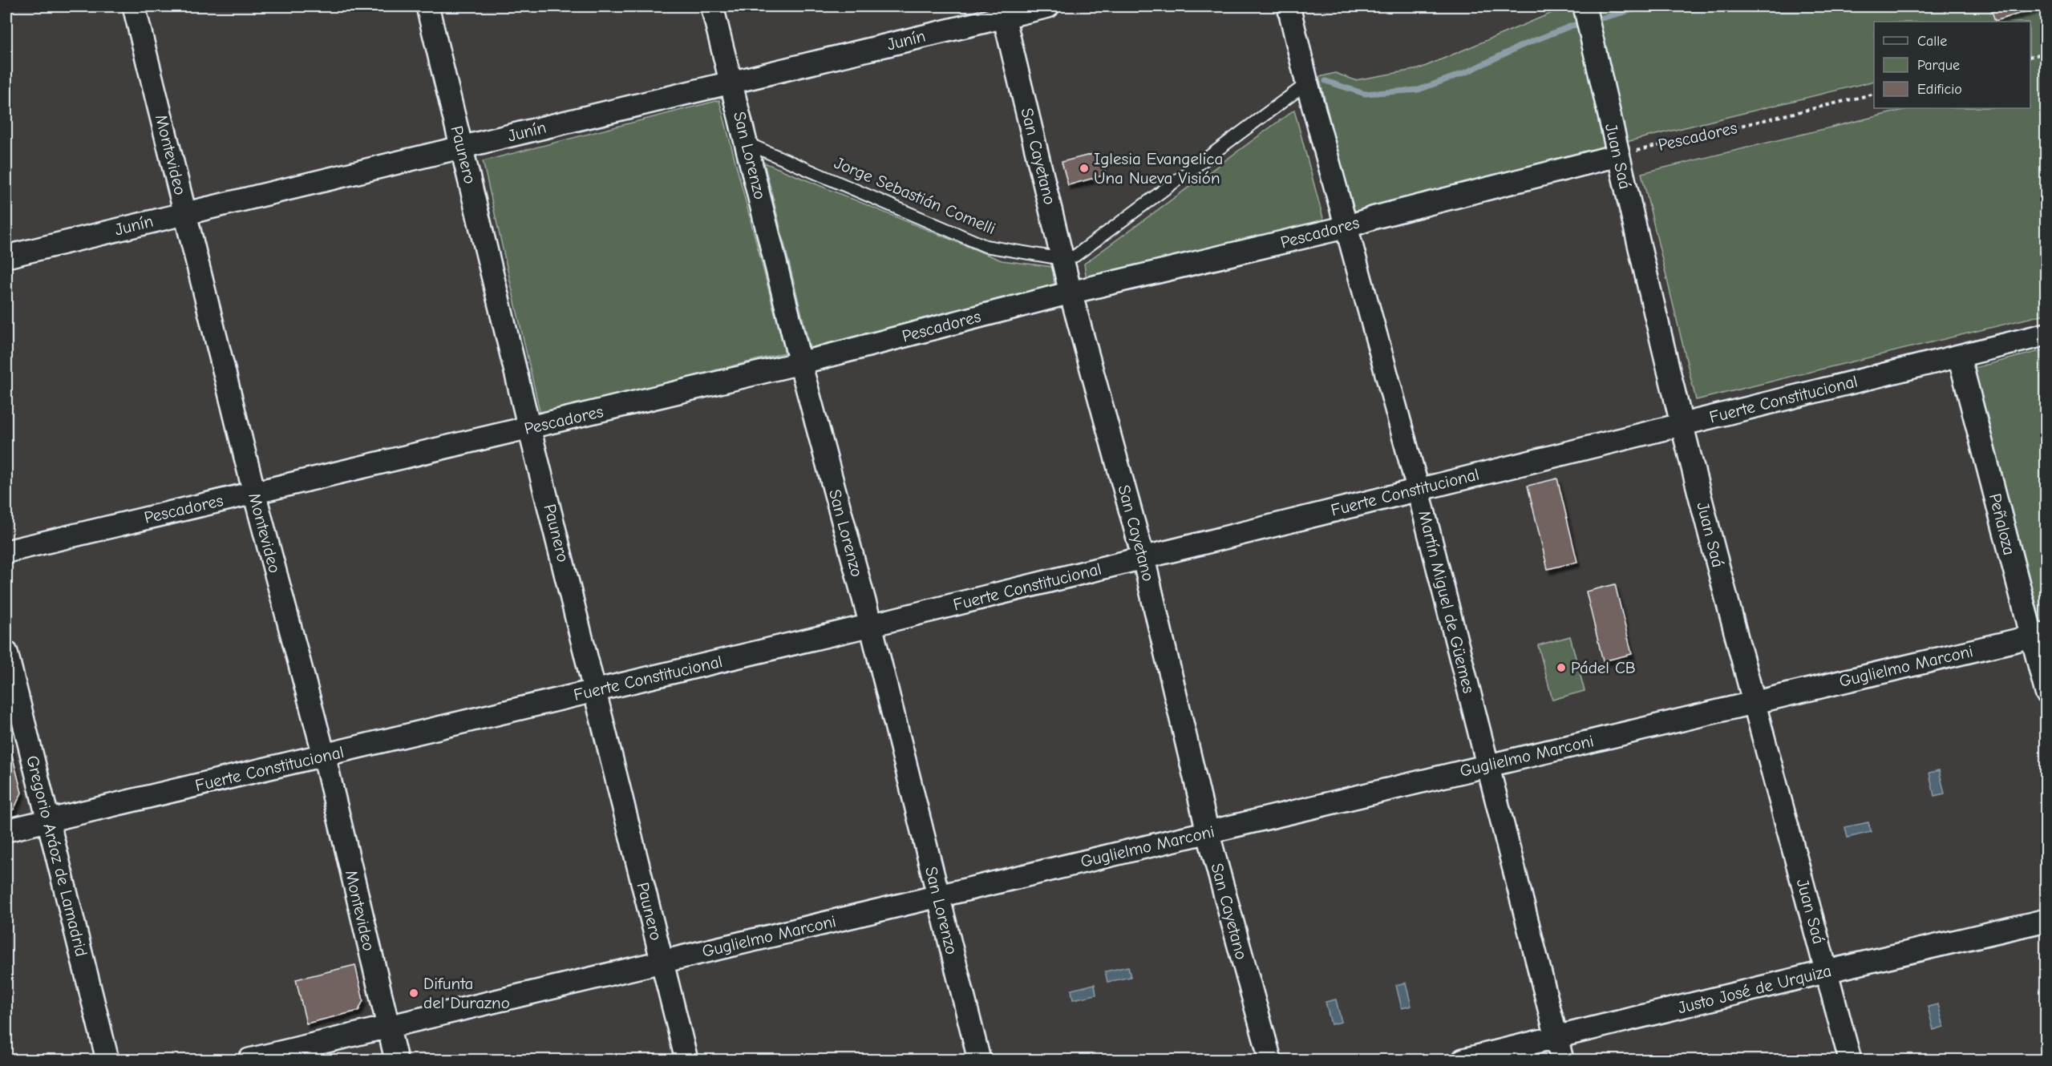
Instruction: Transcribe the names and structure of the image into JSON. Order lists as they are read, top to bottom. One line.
{"streets":{"street":["Junín","Pescadores","Montevideo","Paunero","San Lorenzo","San Cayetano","Juan Saá","Fuerte Constitucional","Peñaloza","Martín Miguel de Güemes","Guglielmo Marconi","Gregorio Aráoz de Lamadrid","Justo José de Urquiza"],"lane":["Jorge Sebastián Comelli"]},"crossings":[["Junín","Montevideo"],["Junín","Paunero"],["Junín","San Lorenzo"],["Junín","San Cayetano"],["Pescadores","Montevideo"],["Pescadores","Paunero"],["Pescadores","San Lorenzo"],["Pescadores","San Cayetano"],["Pescadores","Juan Saá"],["Pescadores","Martín Miguel de Güemes"],["Montevideo","Fuerte Constitucional"],["Montevideo","Guglielmo Marconi"],["Paunero","Fuerte Constitucional"],["Paunero","Guglielmo Marconi"],["San Lorenzo","Jorge Sebastián Comelli"],["San Lorenzo","Fuerte Constitucional"],["San Lorenzo","Guglielmo Marconi"],["San Cayetano","Jorge Sebastián Comelli"],["San Cayetano","Fuerte Constitucional"],["San Cayetano","Guglielmo Marconi"],["Juan Saá","Fuerte Constitucional"],["Juan Saá","Guglielmo Marconi"],["Juan Saá","Justo José de Urquiza"],["Fuerte Constitucional","Peñaloza"],["Fuerte Constitucional","Martín Miguel de Güemes"],["Fuerte Constitucional","Gregorio Aráoz de Lamadrid"],["Peñaloza","Guglielmo Marconi"],["Martín Miguel de Güemes","Guglielmo Marconi"],["Martín Miguel de Güemes","Justo José de Urquiza"]],"places":["Iglesia Evangelica Una Nueva Visión","Pádel CB","Difunta del Durazno"],"legend":["Calle","Parque","Edificio"]}
